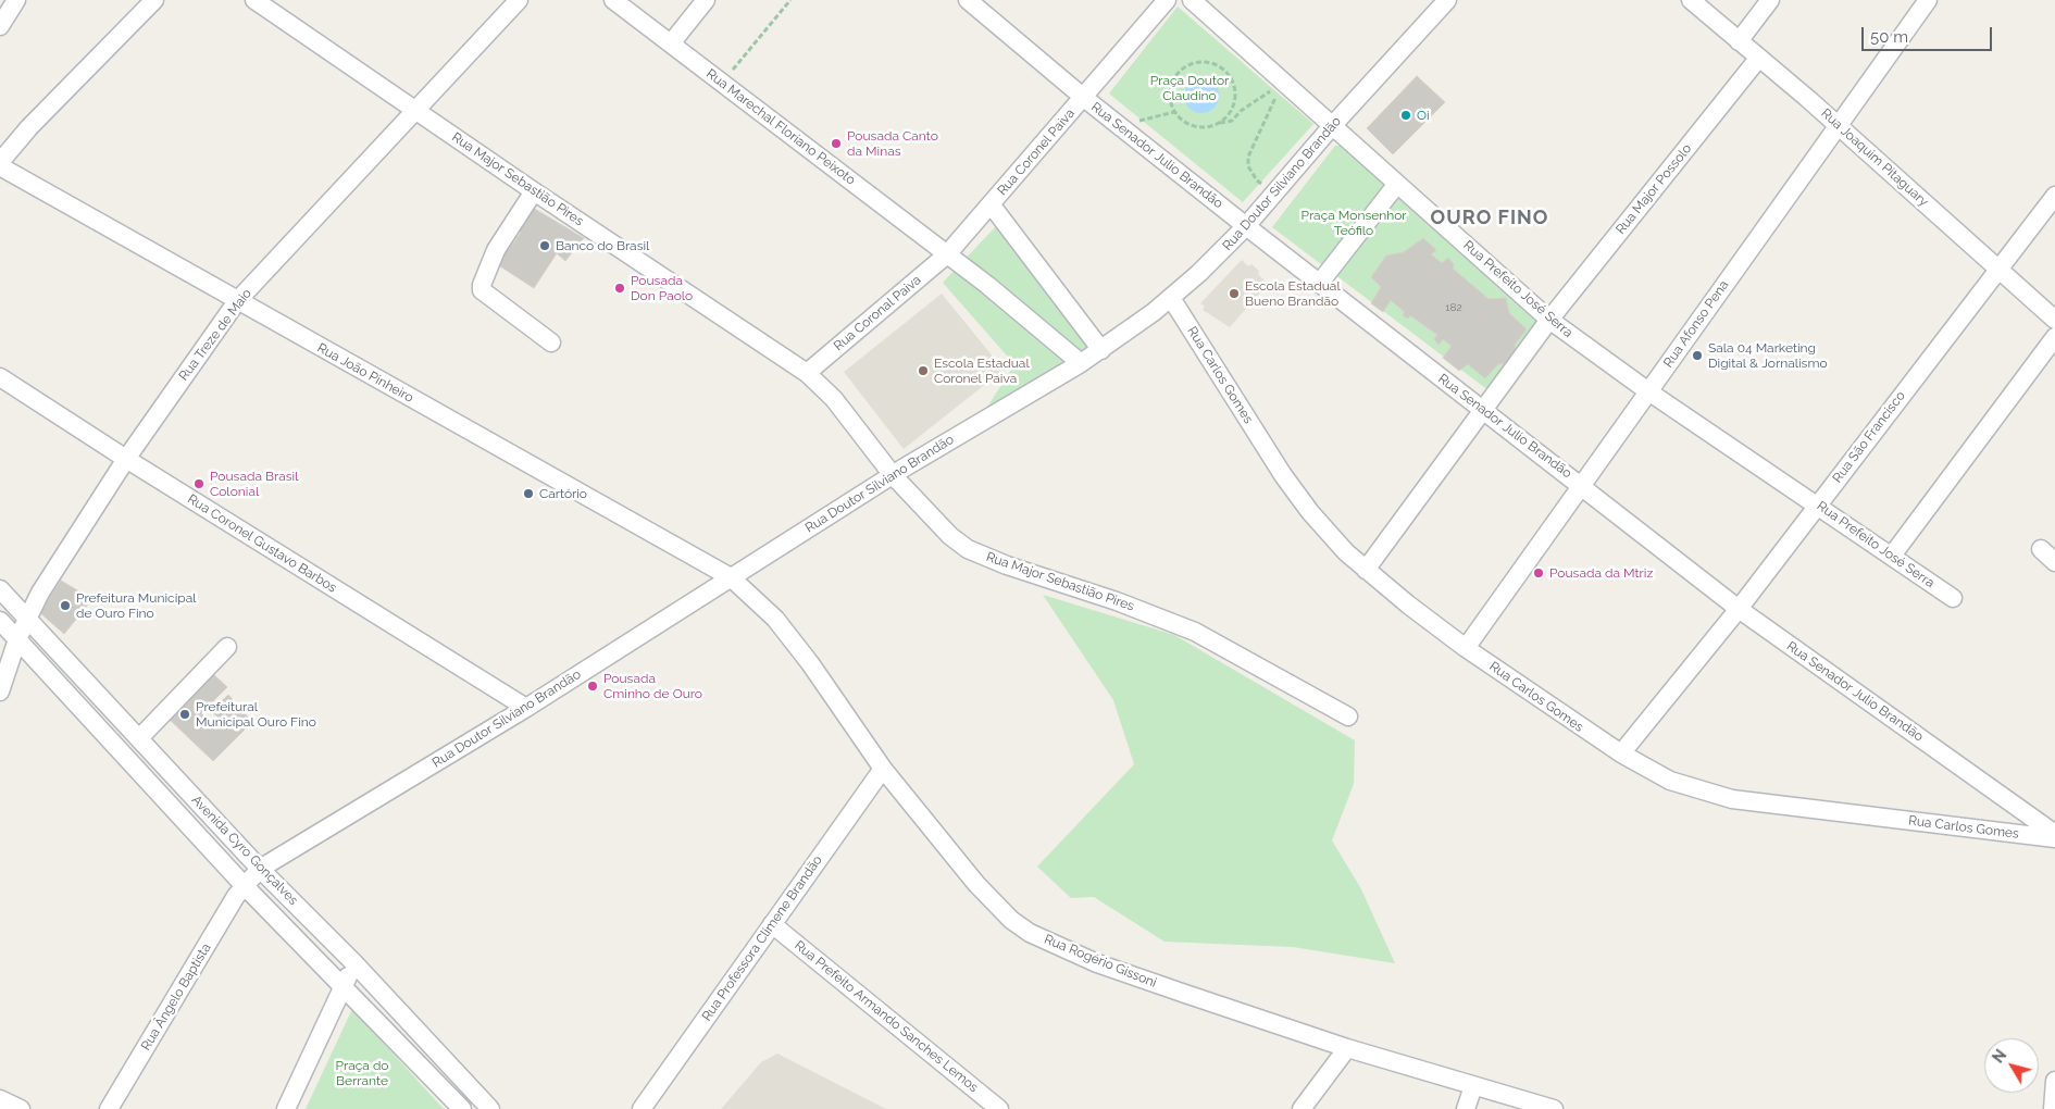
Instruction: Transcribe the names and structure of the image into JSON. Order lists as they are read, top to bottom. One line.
{"streets":{"street":["Rua Marechal Floriano Peixoto","Rua Coronel Paiva","Rua Senador Julio Brandão","Rua Joaquim Pitaguary","Rua Major Sebastião Pires","Rua Doutor Silviano Brandão","Rua Major Possolo","Rua Prefeito José Serra","Rua Coronal Paiva","Rua Afonso Pena","Rua Treze de Maio","Rua João Pinheiro","Rua Carlos Gomes","Rua São Francisco","Rua Coronel Gustavo Barbos","Avenida Cyro Gonçalves","Rua Professora Climene Brandão","Rua Rogério Gissoni","Rua Ângelo Baptista","Rua Prefeito Armando Sanches Lemos"]},"crossings":[["Rua Marechal Floriano Peixoto","Rua Coronel Paiva"],["Rua Marechal Floriano Peixoto","Rua Doutor Silviano Brandão"],["Rua Marechal Floriano Peixoto","Rua Coronal Paiva"],["Rua Coronel Paiva","Rua Senador Julio Brandão"],["Rua Coronel Paiva","Rua Coronal Paiva"],["Rua Senador Julio Brandão","Rua Doutor Silviano Brandão"],["Rua Senador Julio Brandão","Rua Afonso Pena"],["Rua Senador Julio Brandão","Rua São Francisco"],["Rua Joaquim Pitaguary","Rua Major Possolo"],["Rua Joaquim Pitaguary","Rua Afonso Pena"],["Rua Joaquim Pitaguary","Rua São Francisco"],["Rua Major Sebastião Pires","Rua Doutor Silviano Brandão"],["Rua Major Sebastião Pires","Rua Coronal Paiva"],["Rua Major Sebastião Pires","Rua Treze de Maio"],["Rua Doutor Silviano Brandão","Rua Prefeito José Serra"],["Rua Doutor Silviano Brandão","Rua João Pinheiro"],["Rua Doutor Silviano Brandão","Rua Carlos Gomes"],["Rua Doutor Silviano Brandão","Rua Coronel Gustavo Barbos"],["Rua Doutor Silviano Brandão","Avenida Cyro Gonçalves"],["Rua Doutor Silviano Brandão","Rua Rogério Gissoni"],["Rua Doutor Silviano Brandão","Rua Ângelo Baptista"],["Rua Major Possolo","Rua Prefeito José Serra"],["Rua Prefeito José Serra","Rua Afonso Pena"],["Rua Prefeito José Serra","Rua São Francisco"],["Rua Afonso Pena","Rua Carlos Gomes"],["Rua Treze de Maio","Rua João Pinheiro"],["Rua Treze de Maio","Rua Coronel Gustavo Barbos"],["Rua Treze de Maio","Avenida Cyro Gonçalves"],["Rua João Pinheiro","Rua Rogério Gissoni"],["Rua Carlos Gomes","Rua São Francisco"],["Avenida Cyro Gonçalves","Rua Ângelo Baptista"],["Rua Professora Climene Brandão","Rua Rogério Gissoni"],["Rua Professora Climene Brandão","Rua Prefeito Armando Sanches Lemos"]],"districts":["OURO FINO"],"parks":["Praça Doutor Claudino","Praça Monsenhor Teófilo","Praça do Berrante"],"places":["Oi","Pousada Canto da Minas","Banco do Brasil","Pousada Don Paolo","Escola Estadual Bueno Brandão","Sala 04 Marketing Digital & Jornalismo","Escola Estadual Coronel Paiva","Pousada Brasil Colonial","Cartório","Pousada da Mtriz","Prefeitura Municipal de Ouro Fino","Pousada Cminho de Ouro","Prefeitural Municipal Ouro Fino"],"house_numbers":["182"],"scale_bar":"50 m","north":"top left"}
